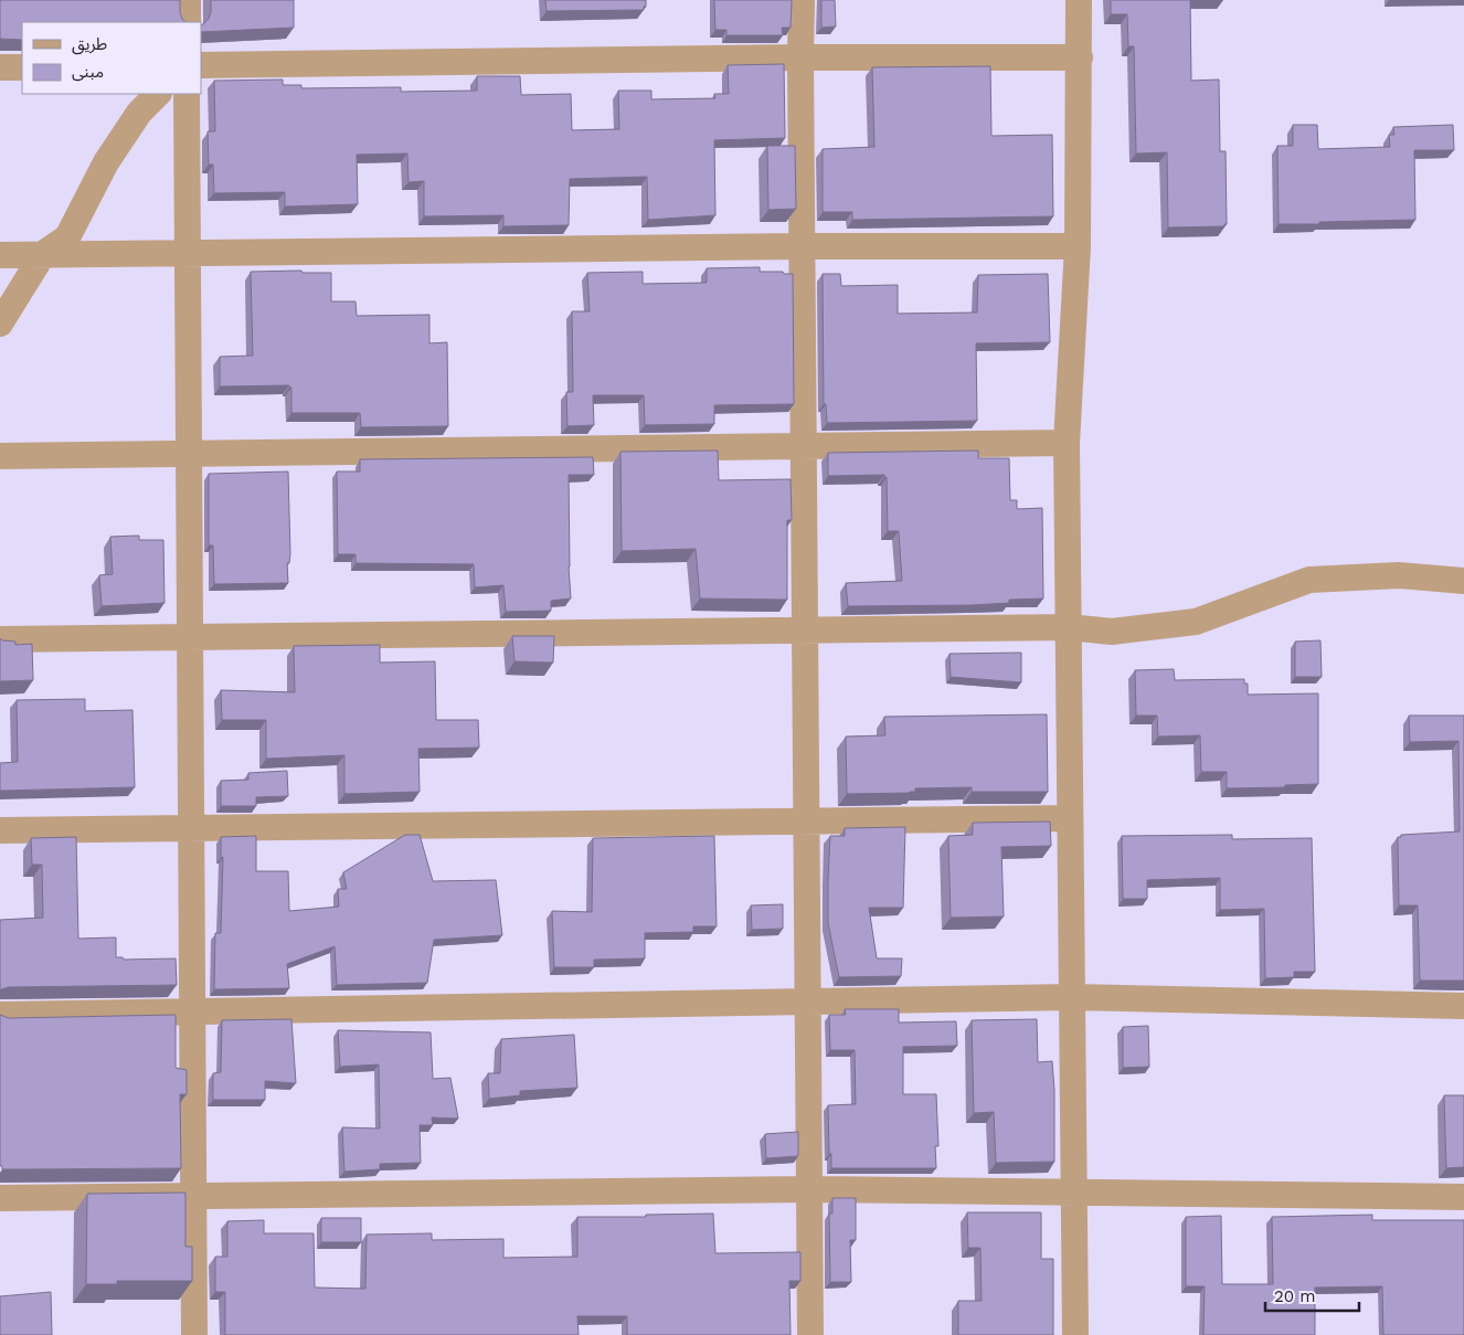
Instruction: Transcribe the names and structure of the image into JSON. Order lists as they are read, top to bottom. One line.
{"legend":["طريق","مبنى"],"scale_bar":"20 m"}
